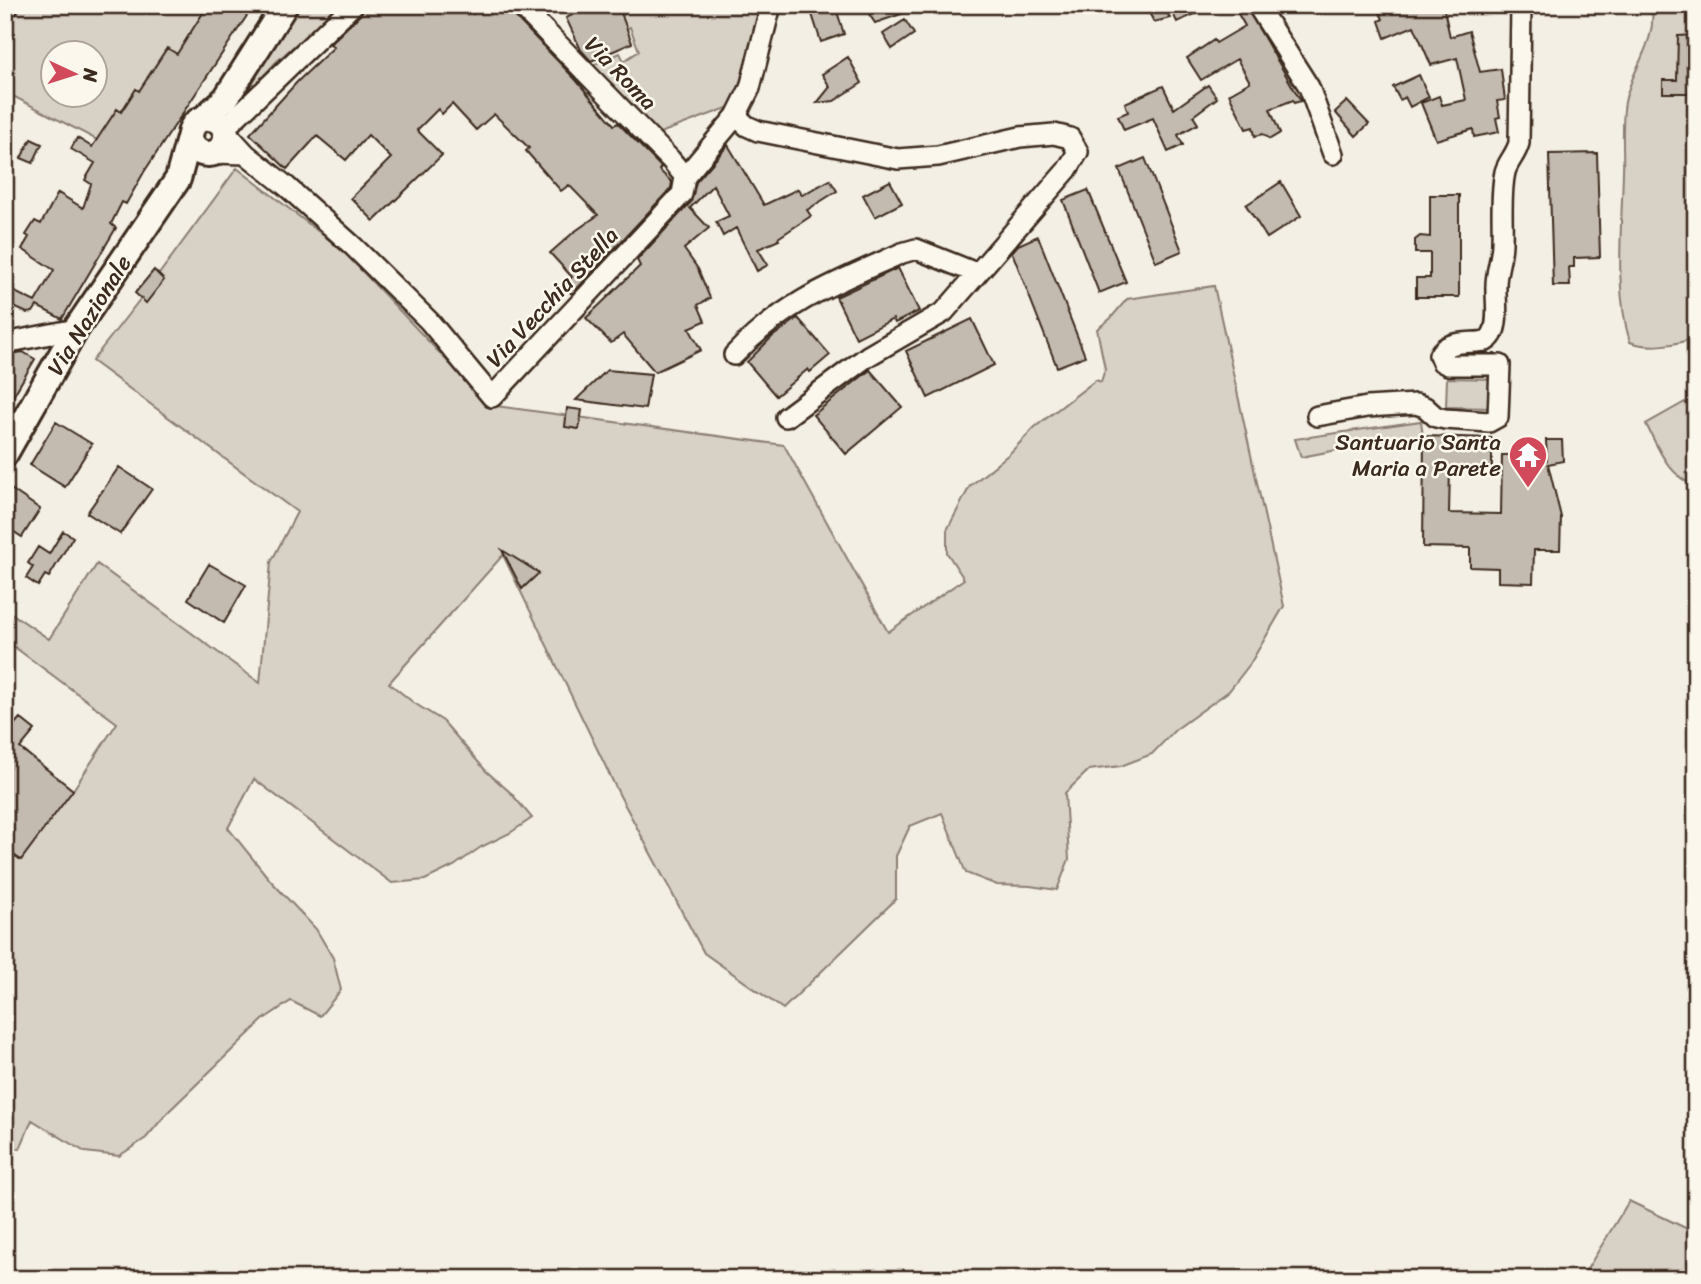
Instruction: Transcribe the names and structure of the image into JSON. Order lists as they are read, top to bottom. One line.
{"streets":{"main road":["Via Nazionale"],"street":["Via Roma","Via Vecchia Stella"]},"crossings":[["Via Roma","Via Vecchia Stella"],["Via Vecchia Stella","Via Nazionale"]],"places":{"temple":["Santuario Santa Maria a Parete"]},"north":"right"}
